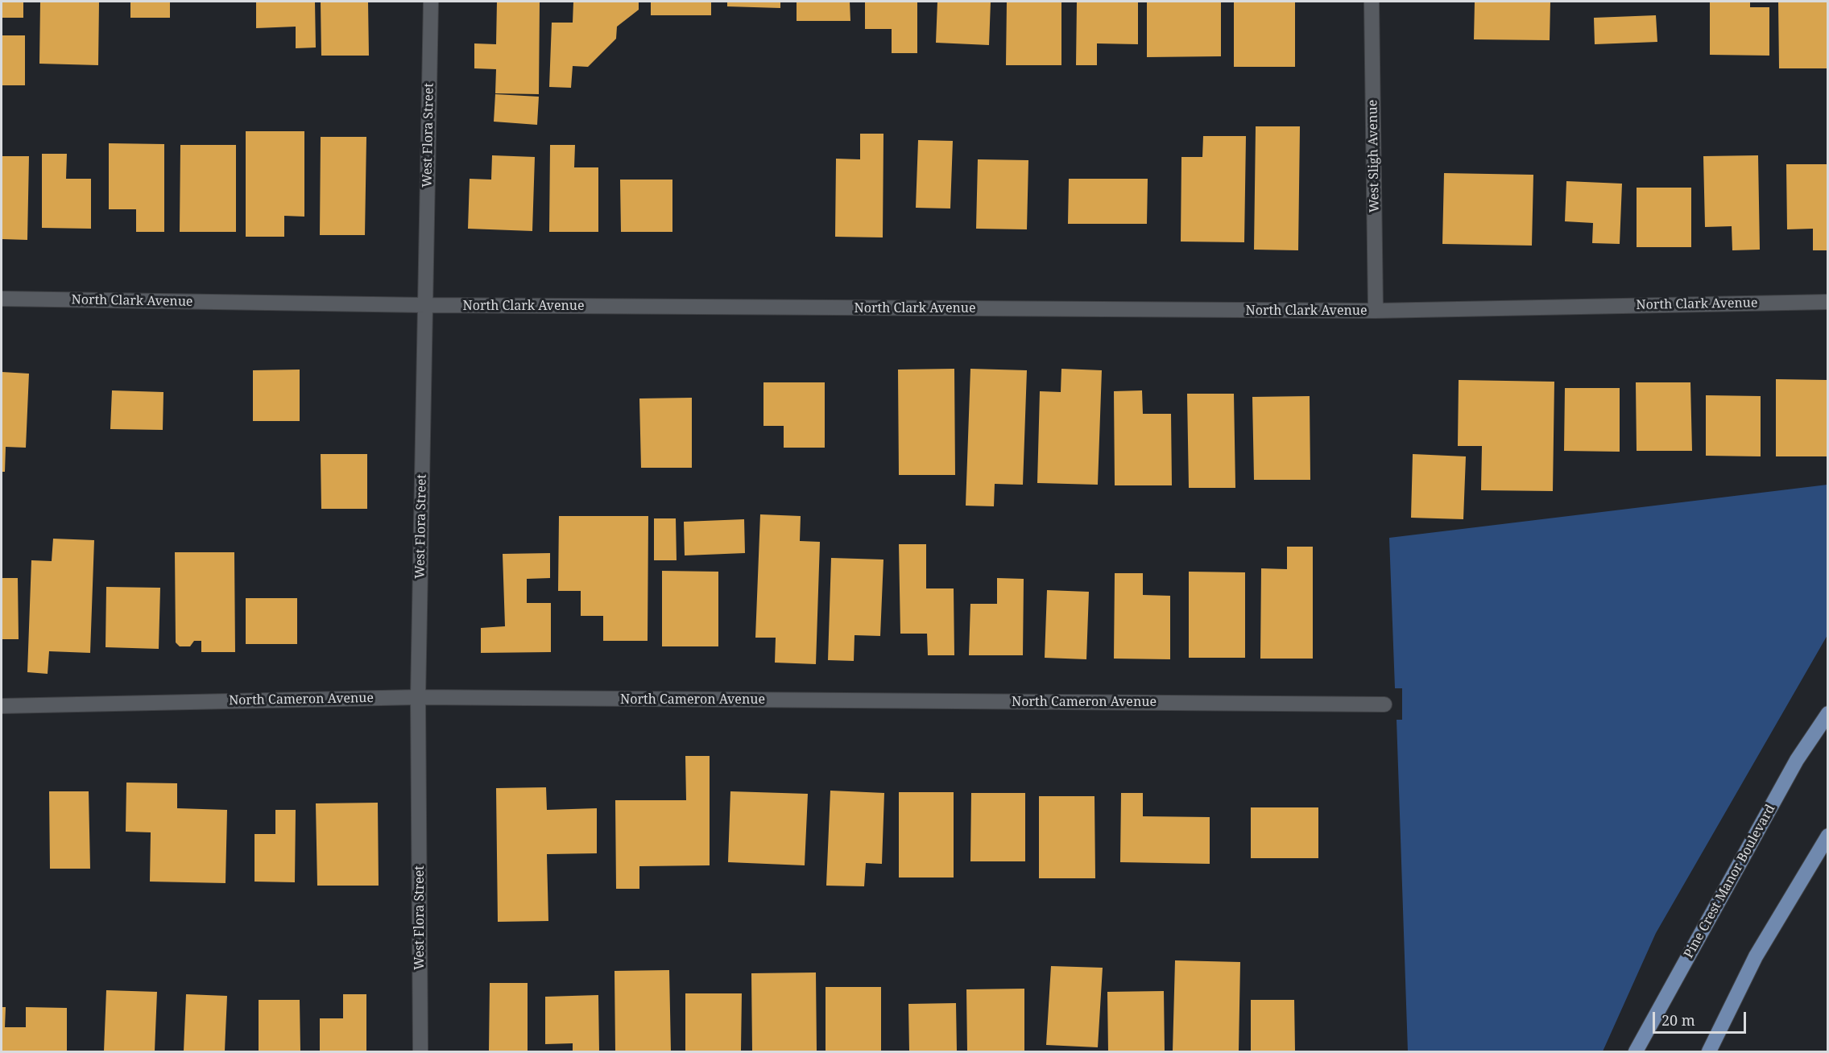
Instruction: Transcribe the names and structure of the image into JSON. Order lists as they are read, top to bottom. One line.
{"streets":{"main road":["Pine Crest Manor Boulevard"],"street":["West Flora Street","West Sligh Avenue","North Clark Avenue","North Cameron Avenue"]},"crossings":[["West Flora Street","North Clark Avenue"],["West Flora Street","North Cameron Avenue"],["West Sligh Avenue","North Clark Avenue"]],"scale_bar":"20 m"}
